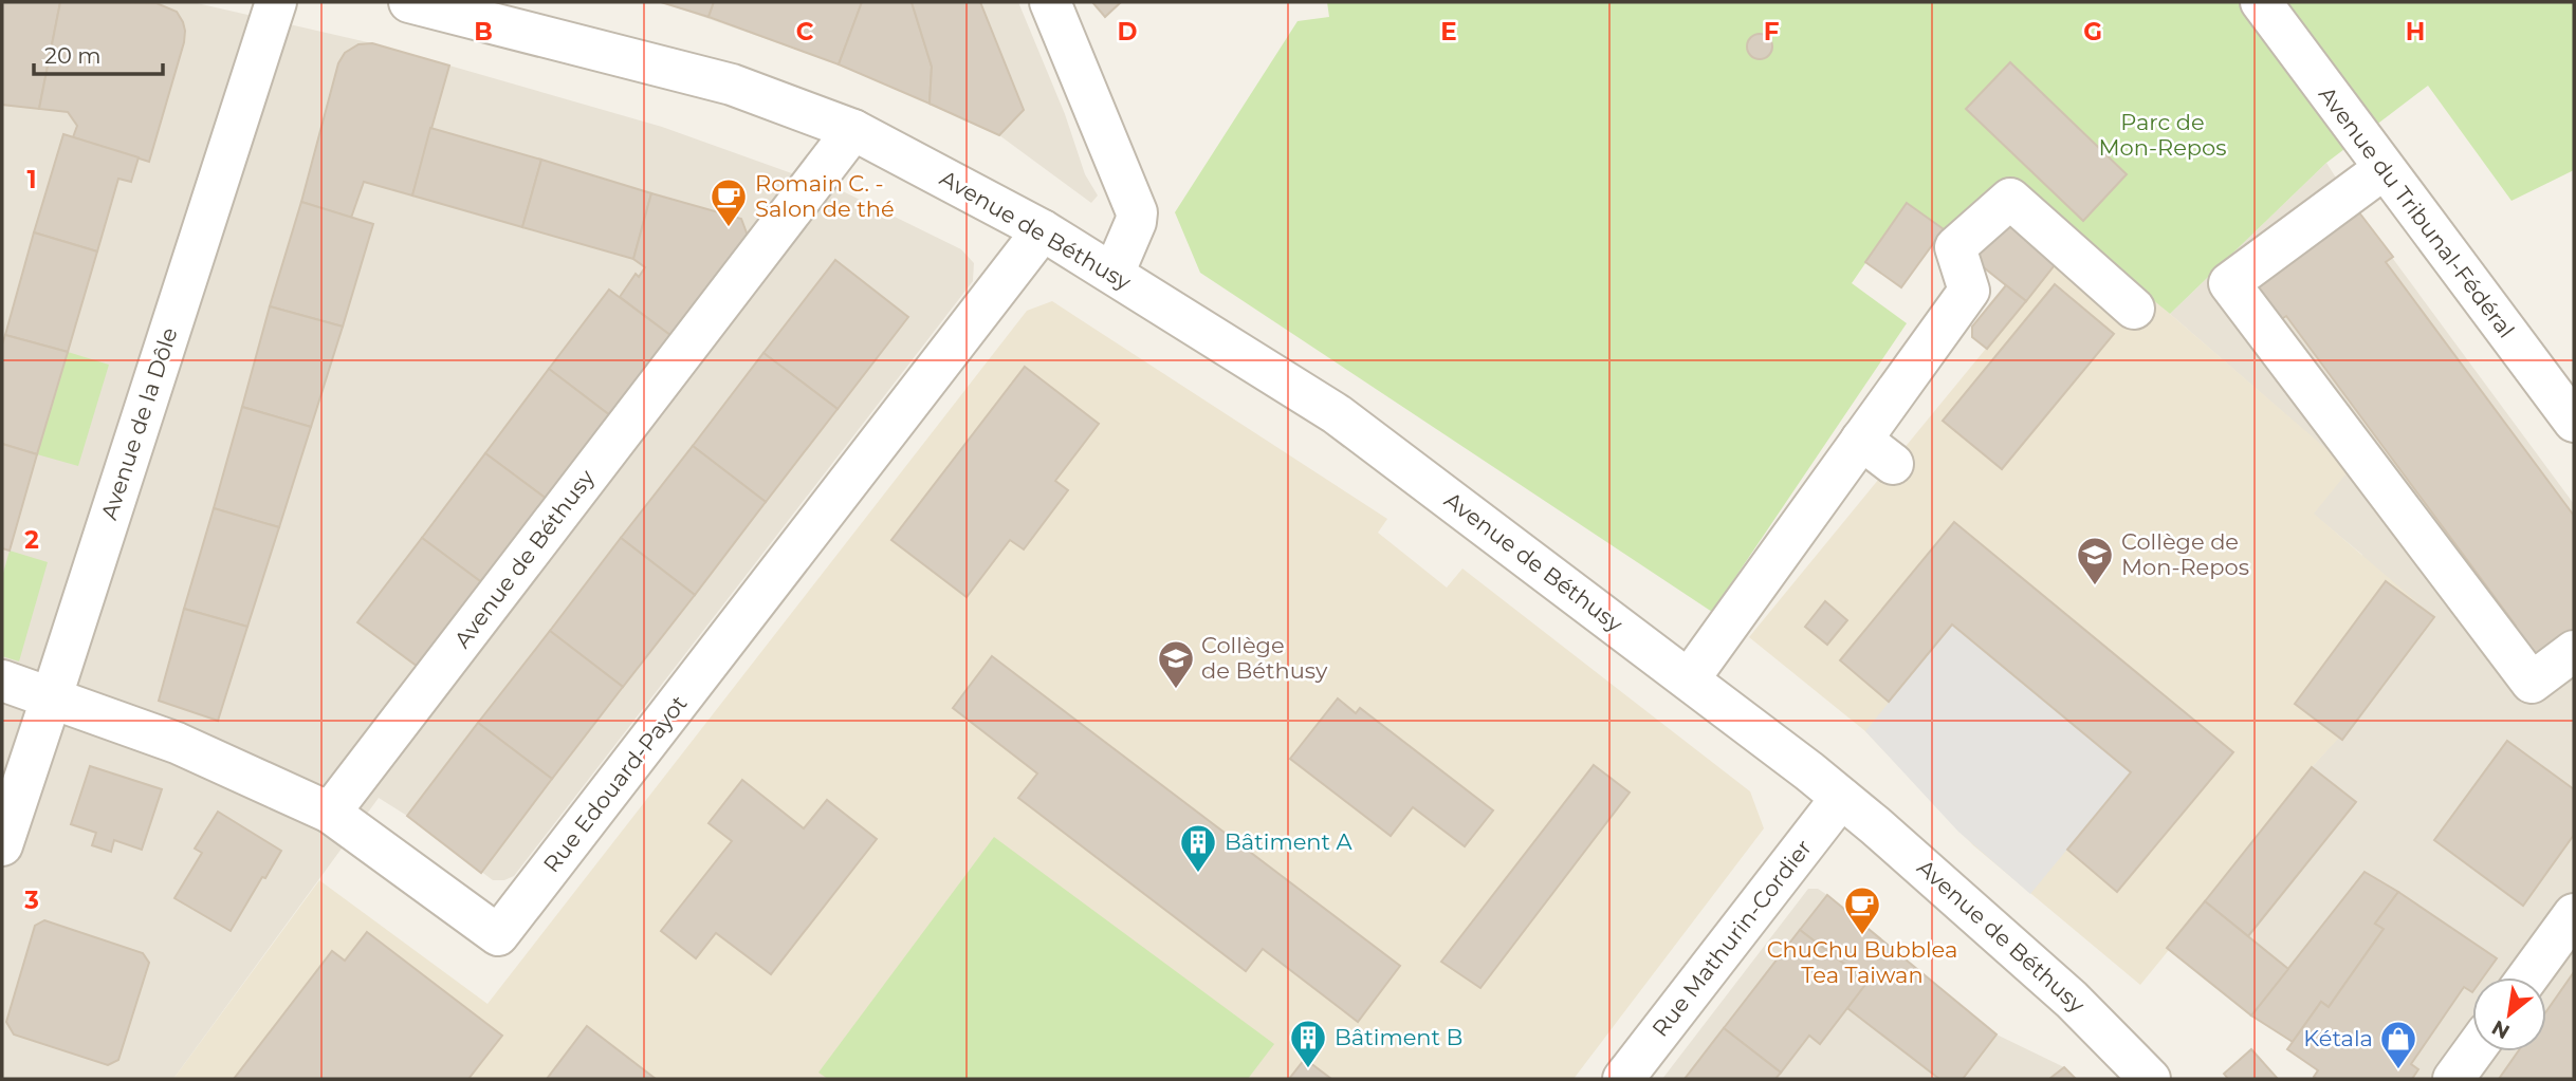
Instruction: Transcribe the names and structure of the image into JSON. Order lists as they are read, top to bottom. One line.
{"streets":{"street":["Avenue du Tribunal-Fédéral","Avenue de Béthusy","Avenue de la Dôle","Rue Edouard-Payot","Rue Mathurin-Cordier"]},"crossings":[["Avenue de Béthusy","Rue Edouard-Payot"],["Avenue de Béthusy","Rue Mathurin-Cordier"],["Avenue de la Dôle","Rue Edouard-Payot"]],"parks":["Parc de Mon-Repos"],"places":{"cafe":["Romain C. - Salon de thé","ChuChu Bubblea Tea Taiwan"],"school or university":["Collège de Mon-Repos","Collège de Béthusy"],"building":["Bâtiment A","Bâtiment B"],"shop":["Kétala"]},"scale_bar":"20 m","north":"bottom left","grid":{"columns":["B","C","D","E","F","G","H"],"rows":["1","2","3"]}}
